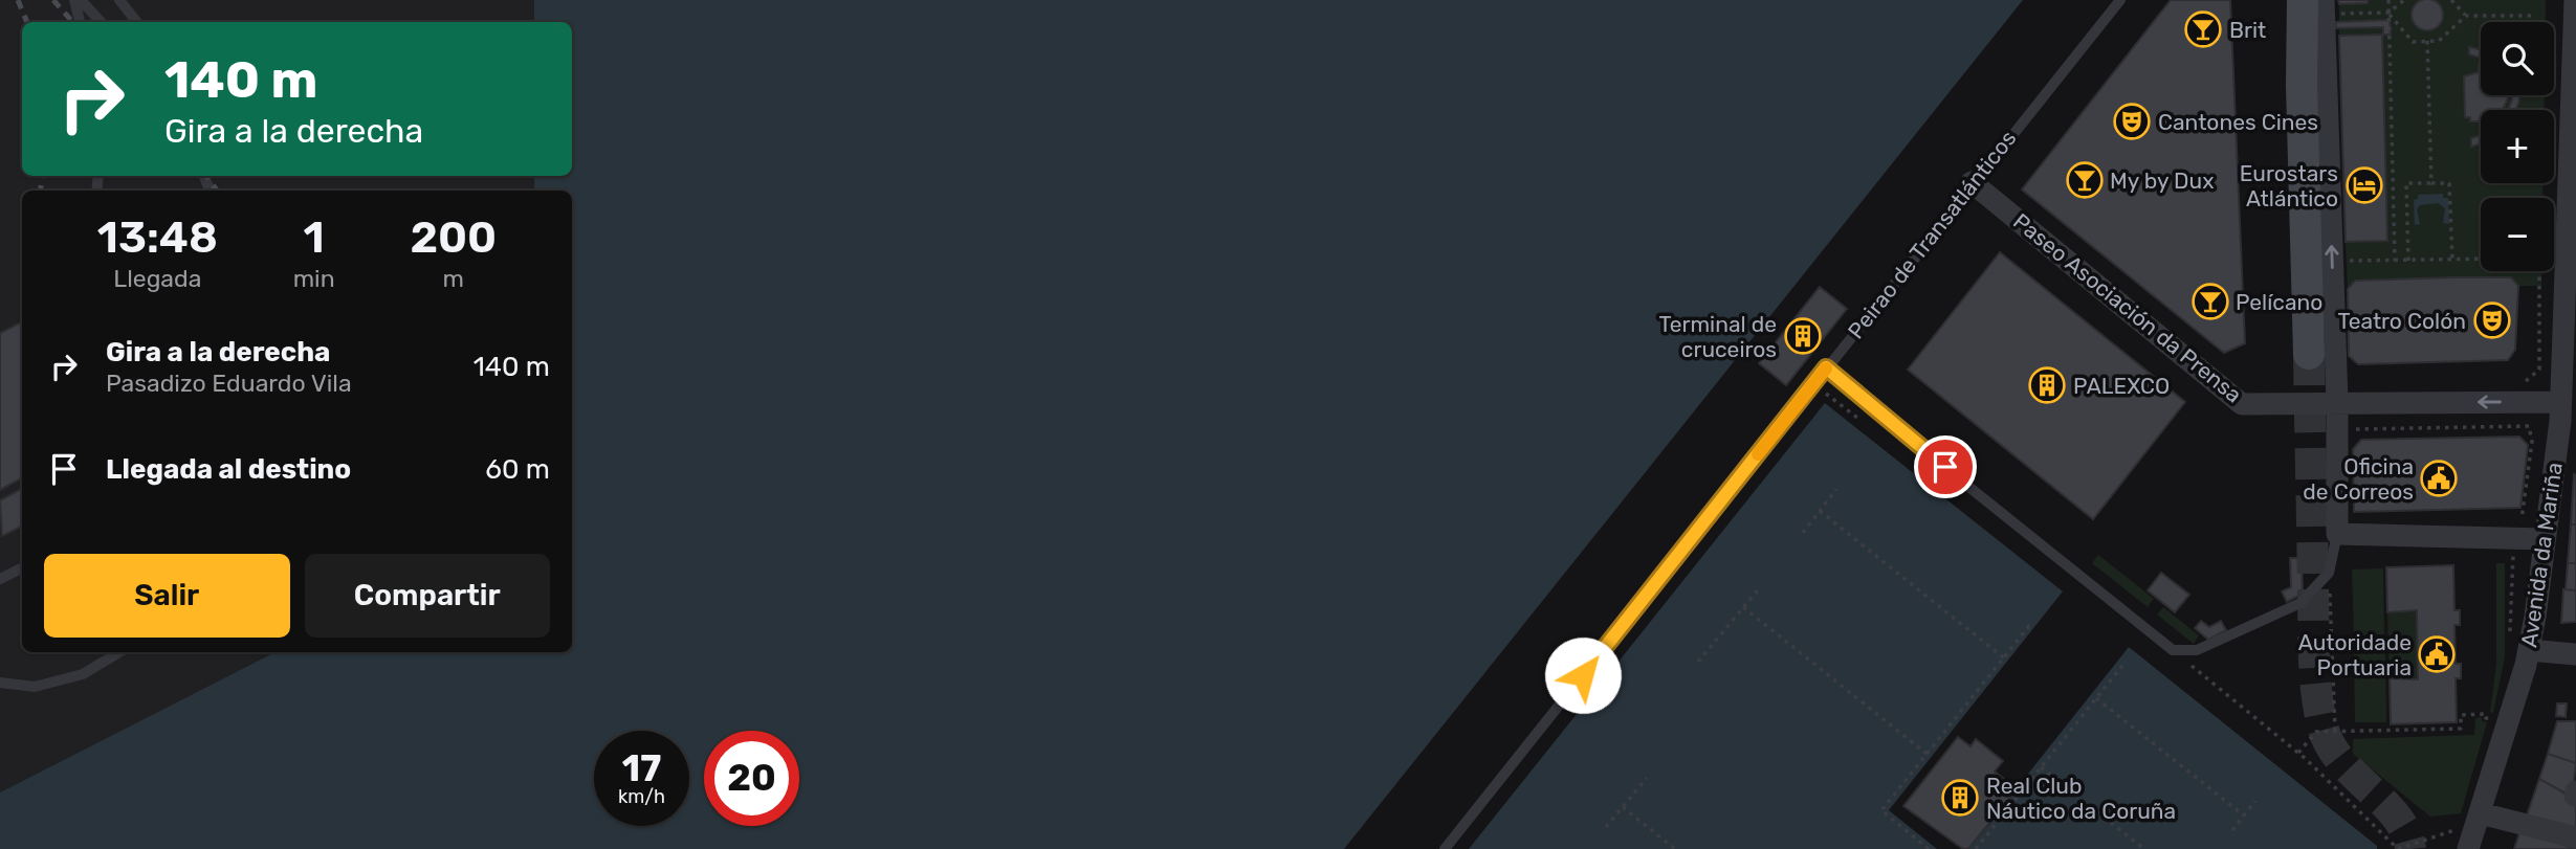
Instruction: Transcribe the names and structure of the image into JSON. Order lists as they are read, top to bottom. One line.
{"streets":{"street":["Paseo Asociación da Prensa","Avenida da Mariña"],"lane":["Peirao de Transatlánticos"]},"crossings":[["Peirao de Transatlánticos","Paseo Asociación da Prensa"],["Paseo Asociación da Prensa","Avenida da Mariña"]],"places":{"bar":["Brit","My by Dux","Pelícano"],"theatre":["Cantones Cines","Teatro Colón"],"hotel":["Eurostars Atlántico"],"building":["Terminal de cruceiros","PALEXCO","Real Club Náutico da Coruña"],"public building":["Oficina de Correos","Autoridade Portuaria"]},"page":{"map_buttons":["+","−"],"turn":["140 m","Gira a la derecha"],"eta":["13:48","Llegada","1","min","200","m"],"list":[{"name":"Gira a la derecha","note":"Pasadizo Eduardo Vila","value":"140 m"},{"name":"Llegada al destino","value":"60 m"}],"buttons":["Salir","Compartir"],"speed":"17 km/h","limit":"20"}}
